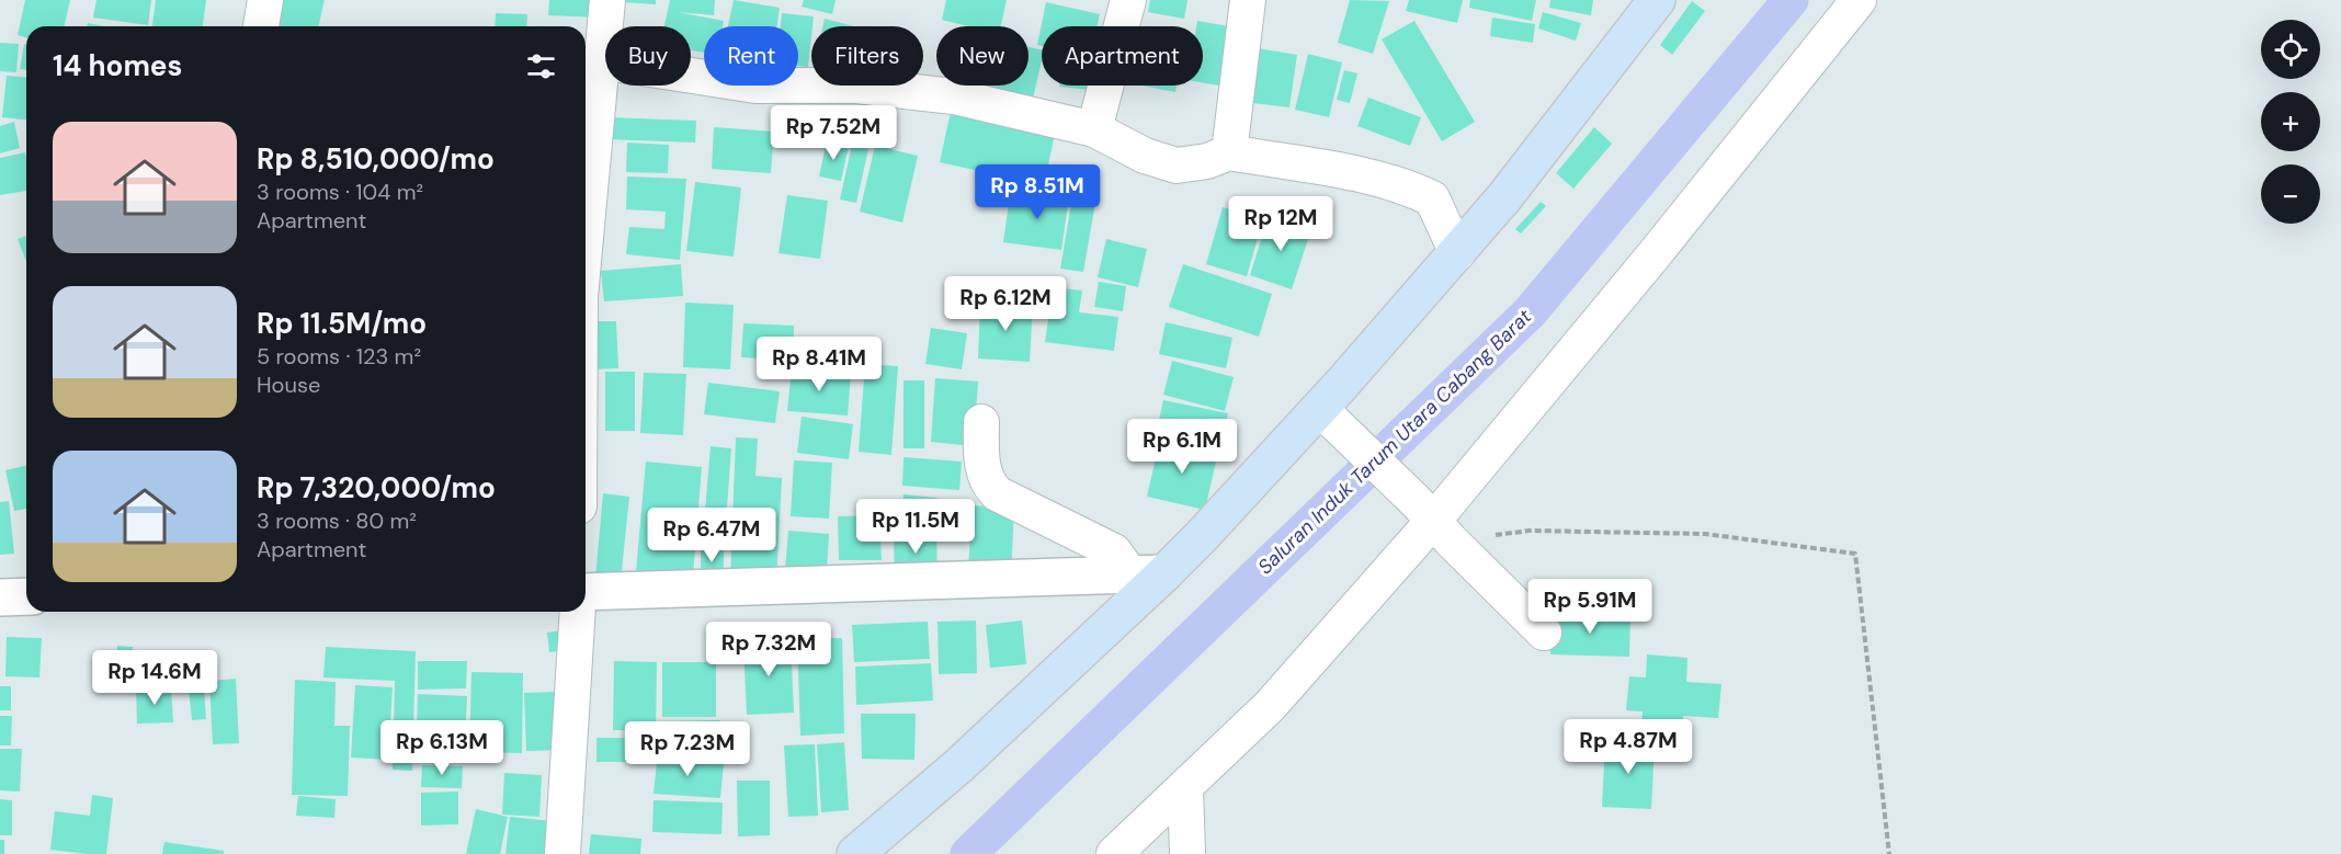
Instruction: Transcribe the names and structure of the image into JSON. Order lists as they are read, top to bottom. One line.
{"water":["Saluran Induk Tarum Utara Cabang Barat"],"page":{"map_buttons":["+","−"],"chip":["Buy","Rent","Filters","New","Apartment"],"heading":"14 homes","price":["Rp 7.52M","Rp 8.51M","Rp 12M","Rp 6.12M","Rp 8.41M","Rp 6.1M","Rp 11.5M","Rp 6.47M","Rp 5.91M","Rp 7.32M","Rp 14.6M","Rp 4.87M","Rp 6.13M","Rp 7.23M"],"list":[{"name":"Rp 8,510,000/mo","note":"3 rooms · 104 m² · Apartment"},{"name":"Rp 11.5M/mo","note":"5 rooms · 123 m² · House"},{"name":"Rp 7,320,000/mo","note":"3 rooms · 80 m² · Apartment"}]}}
